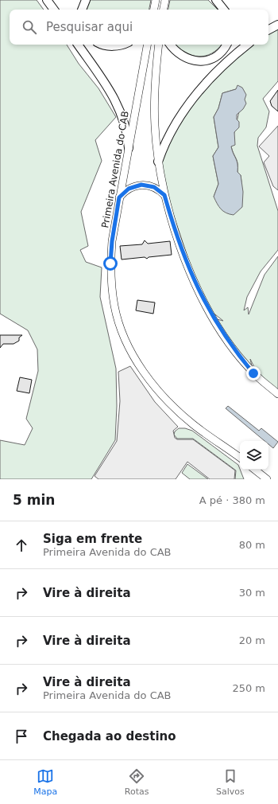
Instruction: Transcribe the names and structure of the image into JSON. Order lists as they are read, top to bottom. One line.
{"streets":{"main road":["Primeira Avenida do CAB"]},"page":{"search":"Pesquisar aqui","heading":["5 min","A pé · 380 m"],"list":[["Siga em frente","Primeira Avenida do CAB","80 m"],["Vire à direita","30 m"],["Vire à direita","20 m"],["Vire à direita","Primeira Avenida do CAB","250 m"],"Chegada ao destino"],"nav":["Mapa","Rotas","Salvos"]}}
